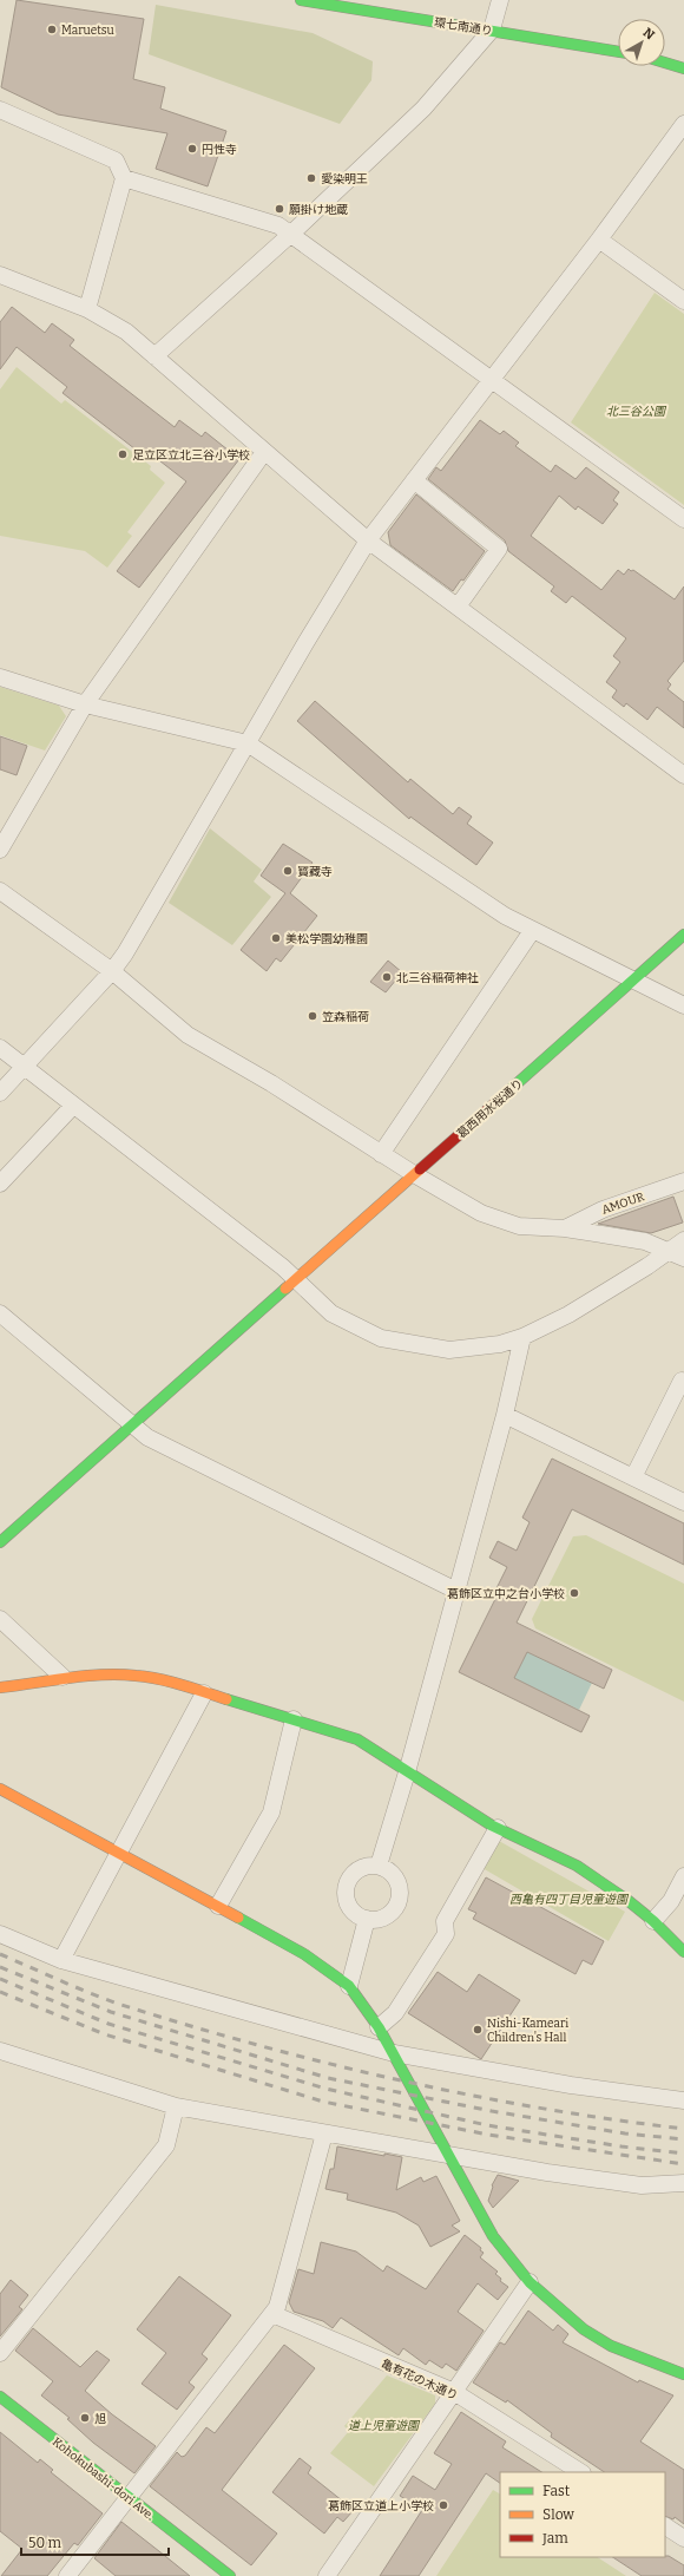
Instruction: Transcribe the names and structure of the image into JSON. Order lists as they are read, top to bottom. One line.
{"streets":{"street":["環七南通り","葛西用水桜通り","AMOUR","亀有花の木通り","Kohokubashi-dori Ave."]},"parks":["北三谷公園","西亀有四丁目児童遊園","道上児童遊園"],"places":["Maruetsu","円性寺","愛染明王","願掛け地蔵","足立区立北三谷小学校","寳藏寺","美松学園幼稚園","北三谷稲荷神社","笠森稲荷","葛飾区立中之台小学校","Nishi-Kameari Children's Hall","旭","葛飾区立道上小学校"],"legend":["Fast","Slow","Jam"],"scale_bar":"50 m","north":"top right"}
